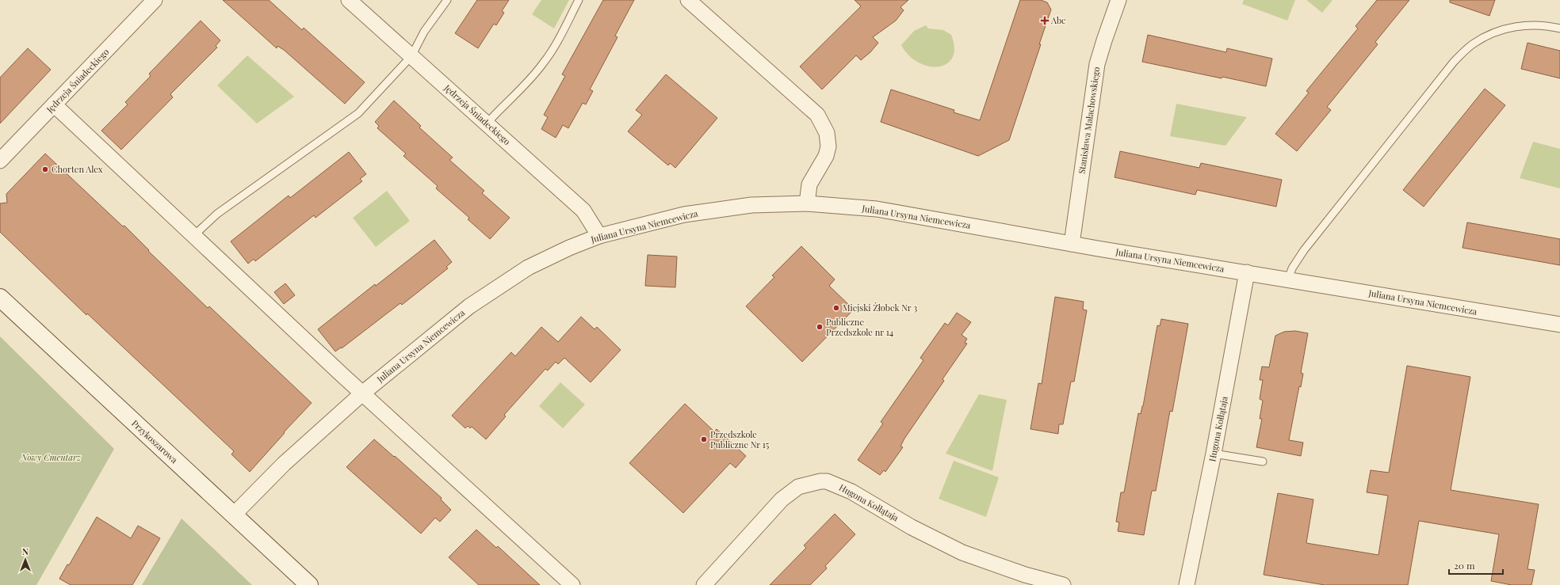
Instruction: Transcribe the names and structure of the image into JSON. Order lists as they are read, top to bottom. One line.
{"streets":{"street":["Jędrzeja Śniadeckiego","Stanisława Małachowskiego","Juliana Ursyna Niemcewicza","Hugona Kołłątaja","Przykoszarowa"]},"crossings":[["Jędrzeja Śniadeckiego","Juliana Ursyna Niemcewicza"],["Stanisława Małachowskiego","Juliana Ursyna Niemcewicza"],["Juliana Ursyna Niemcewicza","Hugona Kołłątaja"],["Juliana Ursyna Niemcewicza","Przykoszarowa"]],"parks":["Nowy Cmentarz"],"places":{"health":["Abc"],"other":["Chorten Alex","Miejski Żłobek Nr 3","Publiczne Przedszkole nr 14","Przedszkole Publiczne Nr 15"]},"scale_bar":"20 m","north":"top"}
